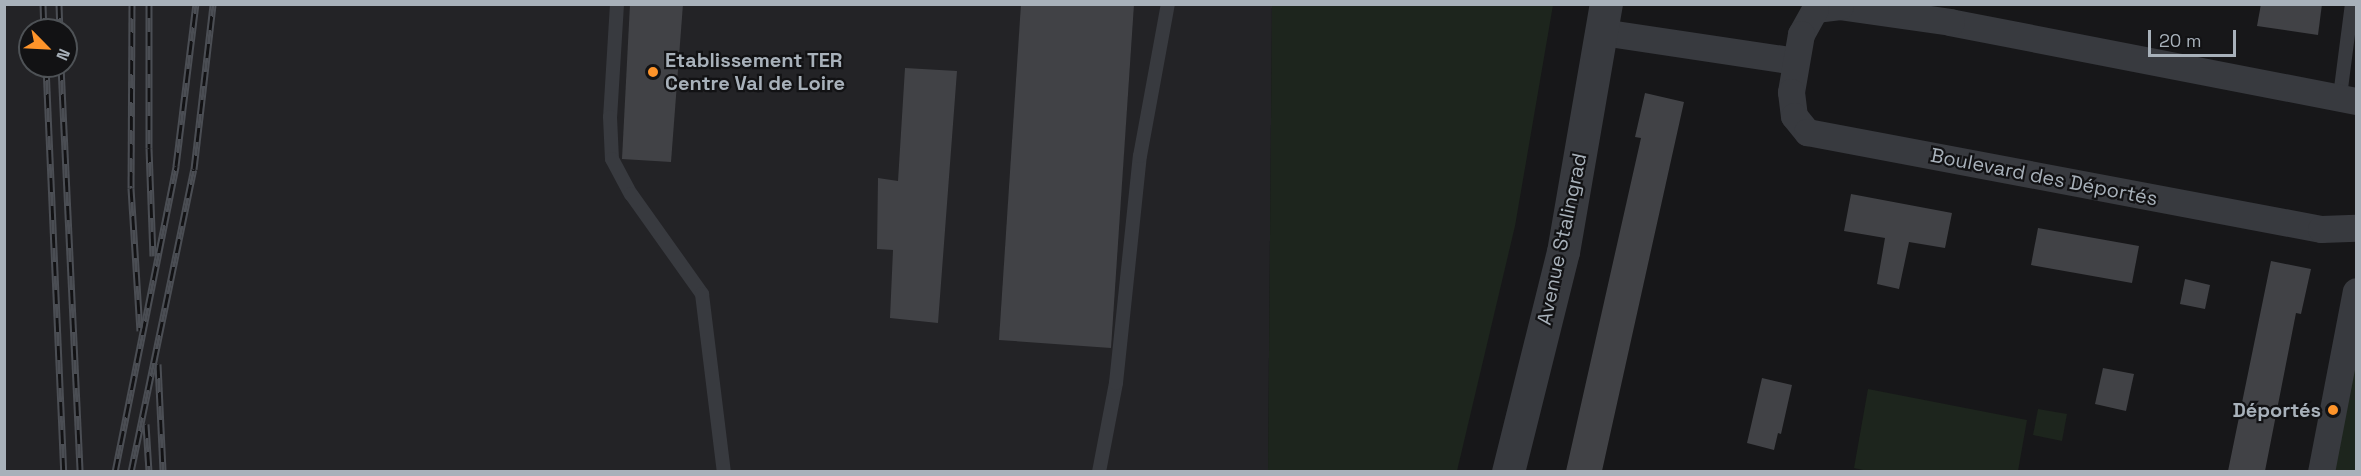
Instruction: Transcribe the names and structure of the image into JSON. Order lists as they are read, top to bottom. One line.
{"streets":{"street":["Boulevard des Déportés","Avenue Stalingrad"]},"places":["Etablissement TER Centre Val de Loire","Déportés"],"scale_bar":"20 m","north":"bottom right"}
